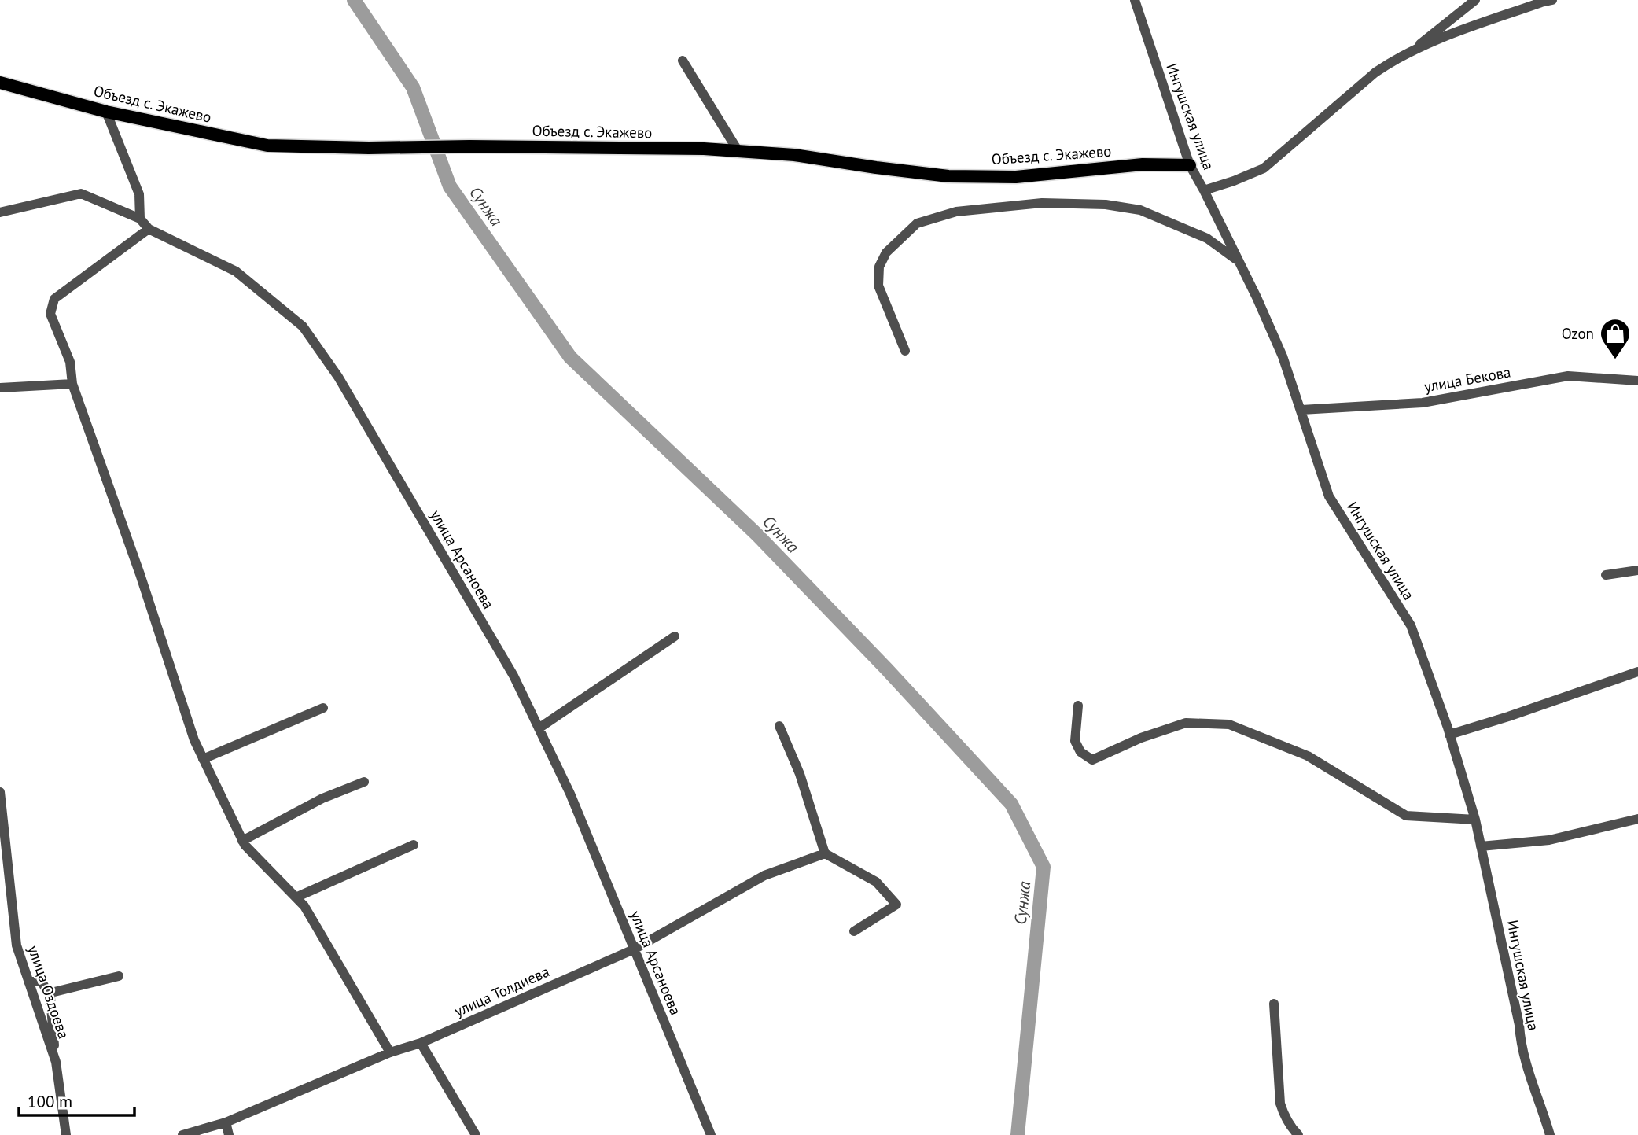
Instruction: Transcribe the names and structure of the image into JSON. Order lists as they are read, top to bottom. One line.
{"streets":{"main road":["Объезд с. Экажево"],"street":["Ингушская улица","улица Бекова","улица Арсаноева","улица Толдиева","улица Оздоева"]},"crossings":[["Объезд с. Экажево","Ингушская улица"],["Ингушская улица","улица Бекова"],["улица Арсаноева","улица Толдиева"]],"water":["Сунжа"],"places":{"shop":["Ozon"]},"scale_bar":"100 m"}
